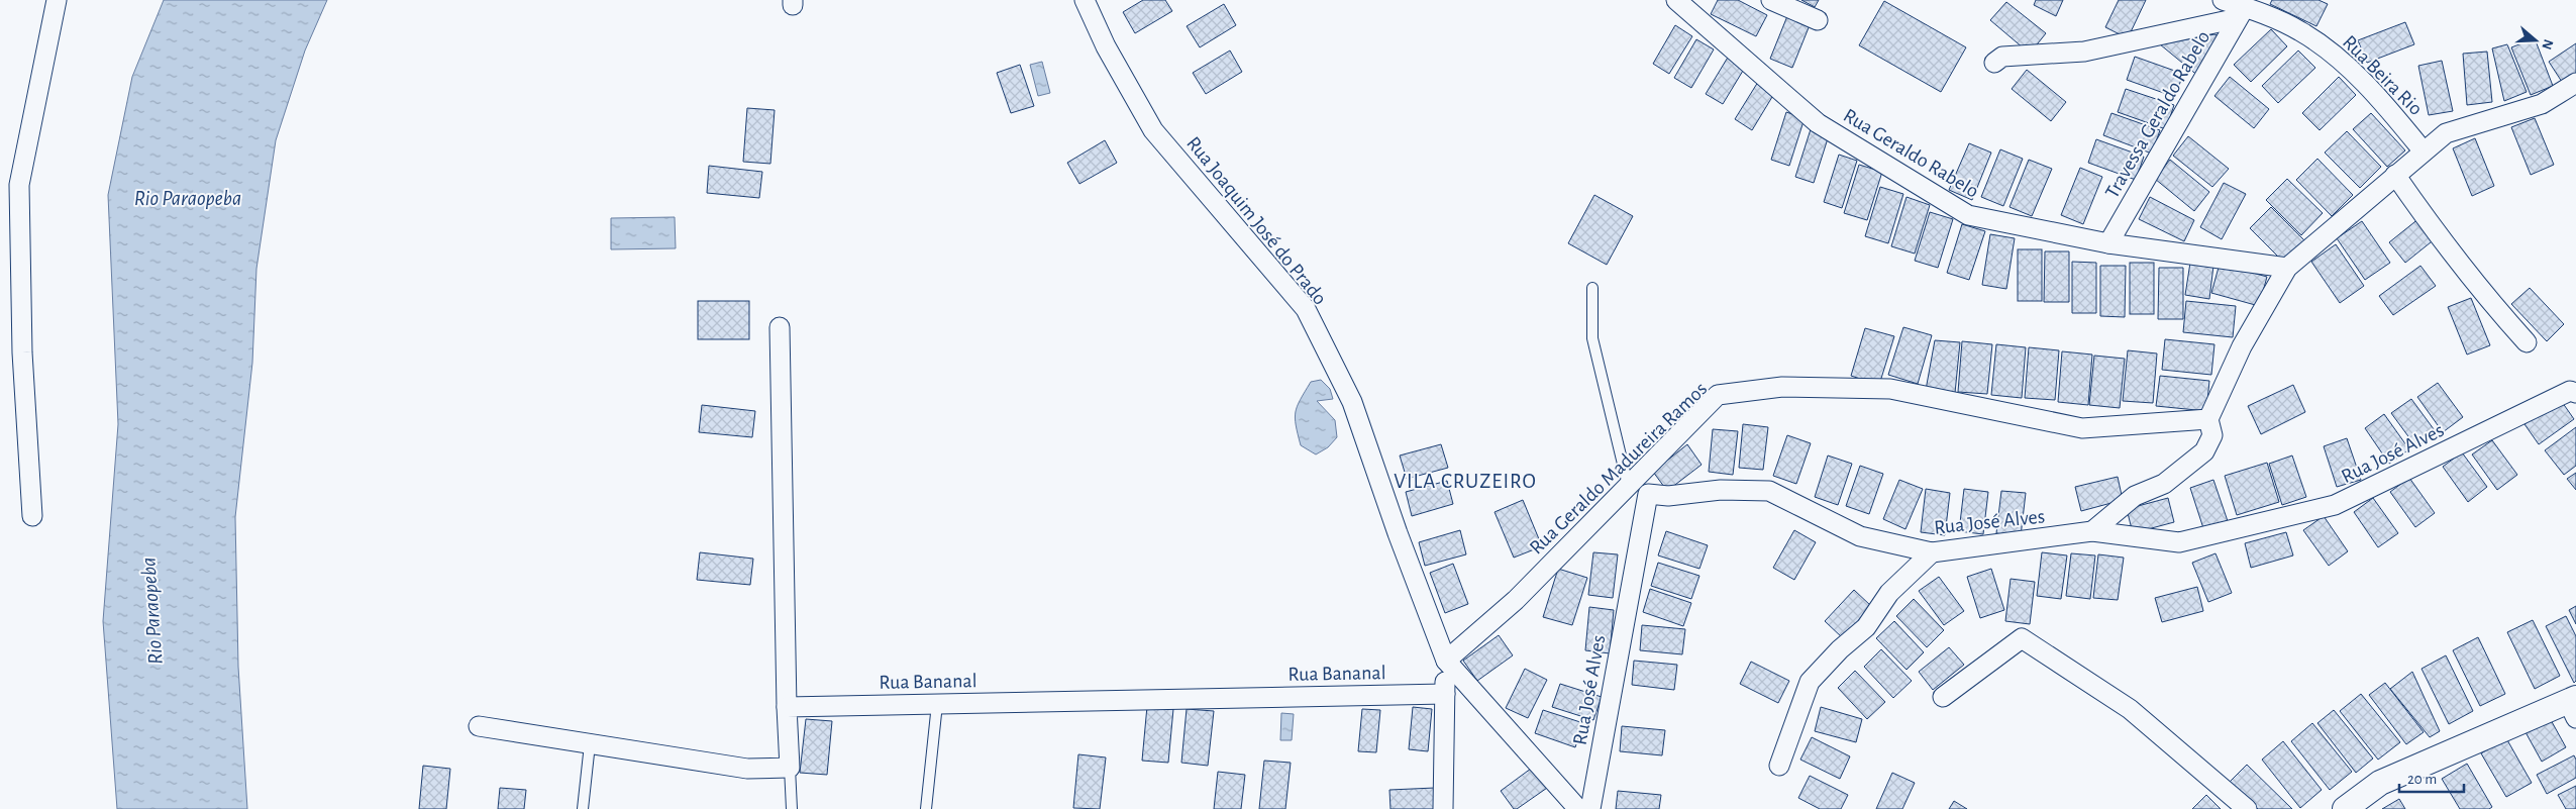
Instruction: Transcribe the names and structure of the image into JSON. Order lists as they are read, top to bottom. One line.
{"streets":{"street":["Rua Beira Rio","Travessa Geraldo Rabelo","Rua Geraldo Rabelo","Rua Joaquim José do Prado","Rua José Alves","Rua Geraldo Madureira Ramos","Rua Bananal"]},"crossings":[["Rua Beira Rio","Travessa Geraldo Rabelo"],["Travessa Geraldo Rabelo","Rua Geraldo Rabelo"],["Rua Joaquim José do Prado","Rua Geraldo Madureira Ramos"]],"districts":["VILA CRUZEIRO"],"water":["Rio Paraopeba"],"scale_bar":"20 m","north":"right"}
